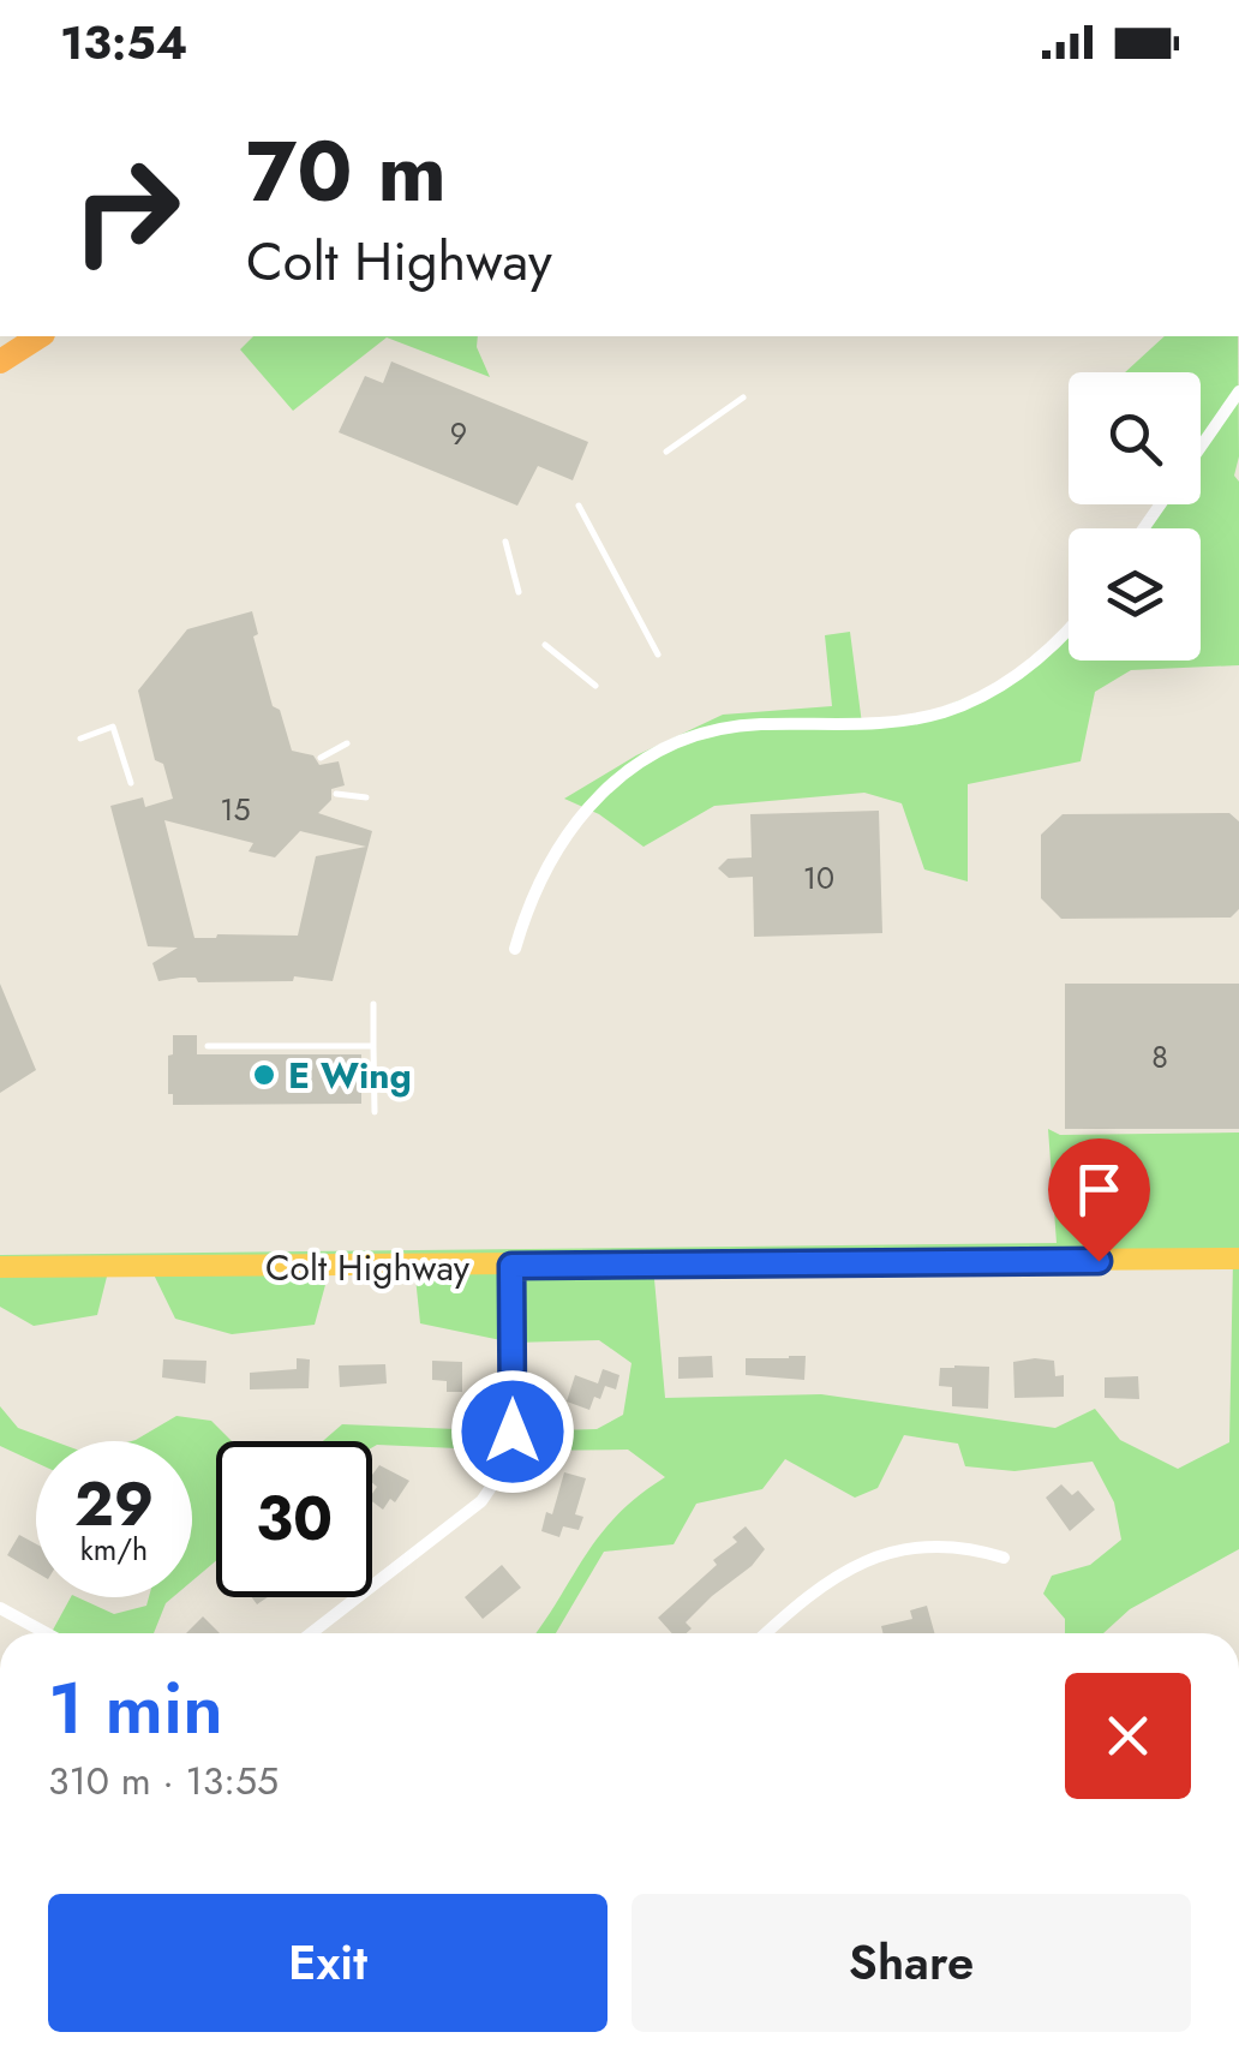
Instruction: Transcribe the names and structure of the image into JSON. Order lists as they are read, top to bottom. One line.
{"streets":{"highway":["Colt Highway"]},"places":["E Wing"],"house_numbers":["9","15","10","8"],"page":{"status":"13:54","turn":["70 m","Colt Highway"],"speed":"29 km/h","limit":"30","heading":["1 min","310 m · 13:55"],"buttons":["Exit","Share"]}}
